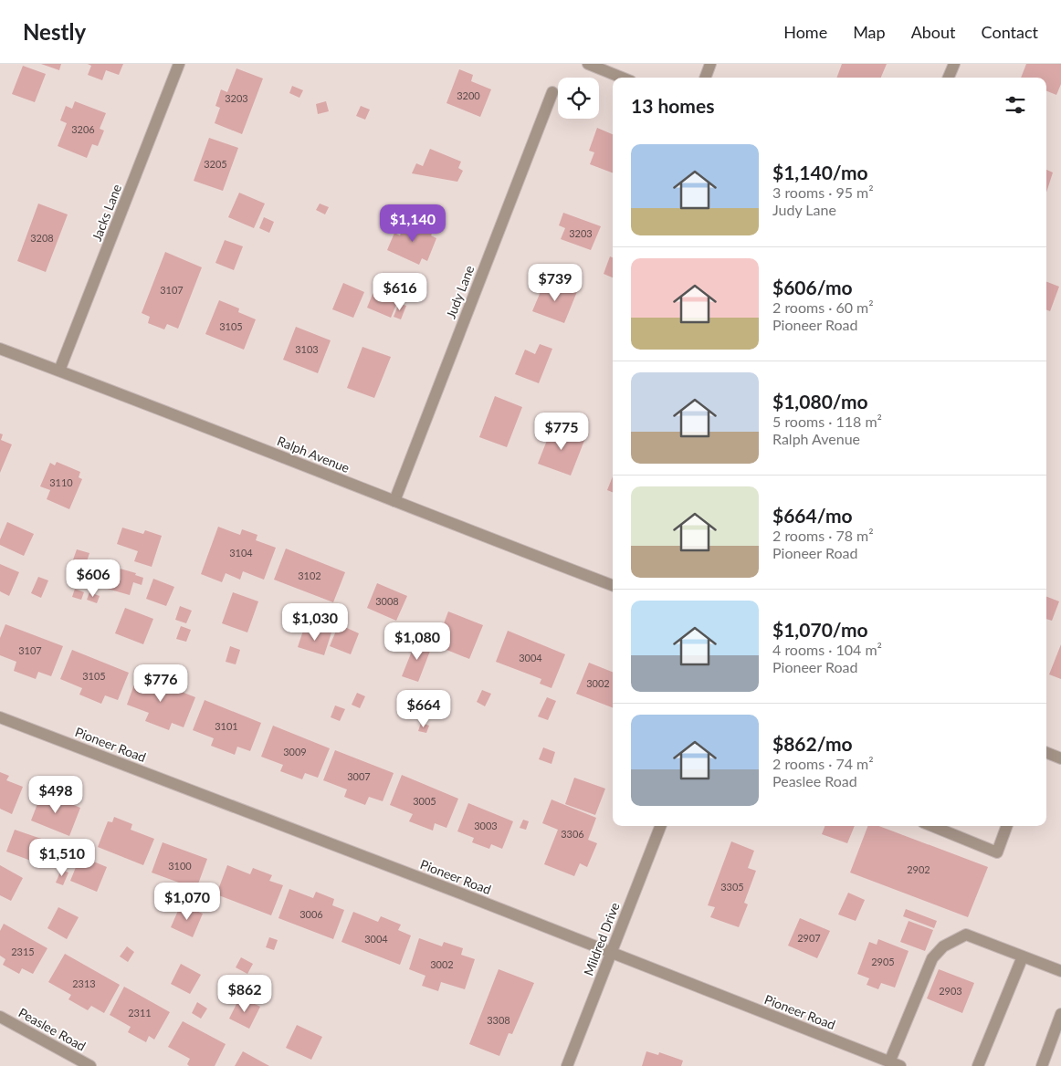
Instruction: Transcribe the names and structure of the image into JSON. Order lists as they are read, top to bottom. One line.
{"streets":{"street":["Jacks Lane","Judy Lane","Ralph Avenue","Pioneer Road","Mildred Drive","Peaslee Road"]},"crossings":[["Jacks Lane","Ralph Avenue"],["Judy Lane","Ralph Avenue"],["Pioneer Road","Mildred Drive"]],"house_numbers":["3200","3203","3206","3205","3203","3208","3107","3105","3103","3110","3104","3102","3008","3107","3004","3105","3002","3101","3009","3007","3005","3003","3306","3100","2902","3305","3006","2907","3004","2315","2905","3002","2313","2903","2311","3308"],"page":{"header":"Nestly","nav":["Home","Map","About","Contact"],"heading":"13 homes","list":[{"name":"$1,140/mo","note":"3 rooms · 95 m² · Judy Lane"},{"name":"$606/mo","note":"2 rooms · 60 m² · Pioneer Road"},{"name":"$1,080/mo","note":"5 rooms · 118 m² · Ralph Avenue"},{"name":"$664/mo","note":"2 rooms · 78 m² · Pioneer Road"},{"name":"$1,070/mo","note":"4 rooms · 104 m² · Pioneer Road"},{"name":"$862/mo","note":"2 rooms · 74 m² · Peaslee Road"}],"price":["$1,140","$739","$616","$775","$606","$1,030","$1,080","$776","$664","$498","$1,510","$1,070","$862"]}}
